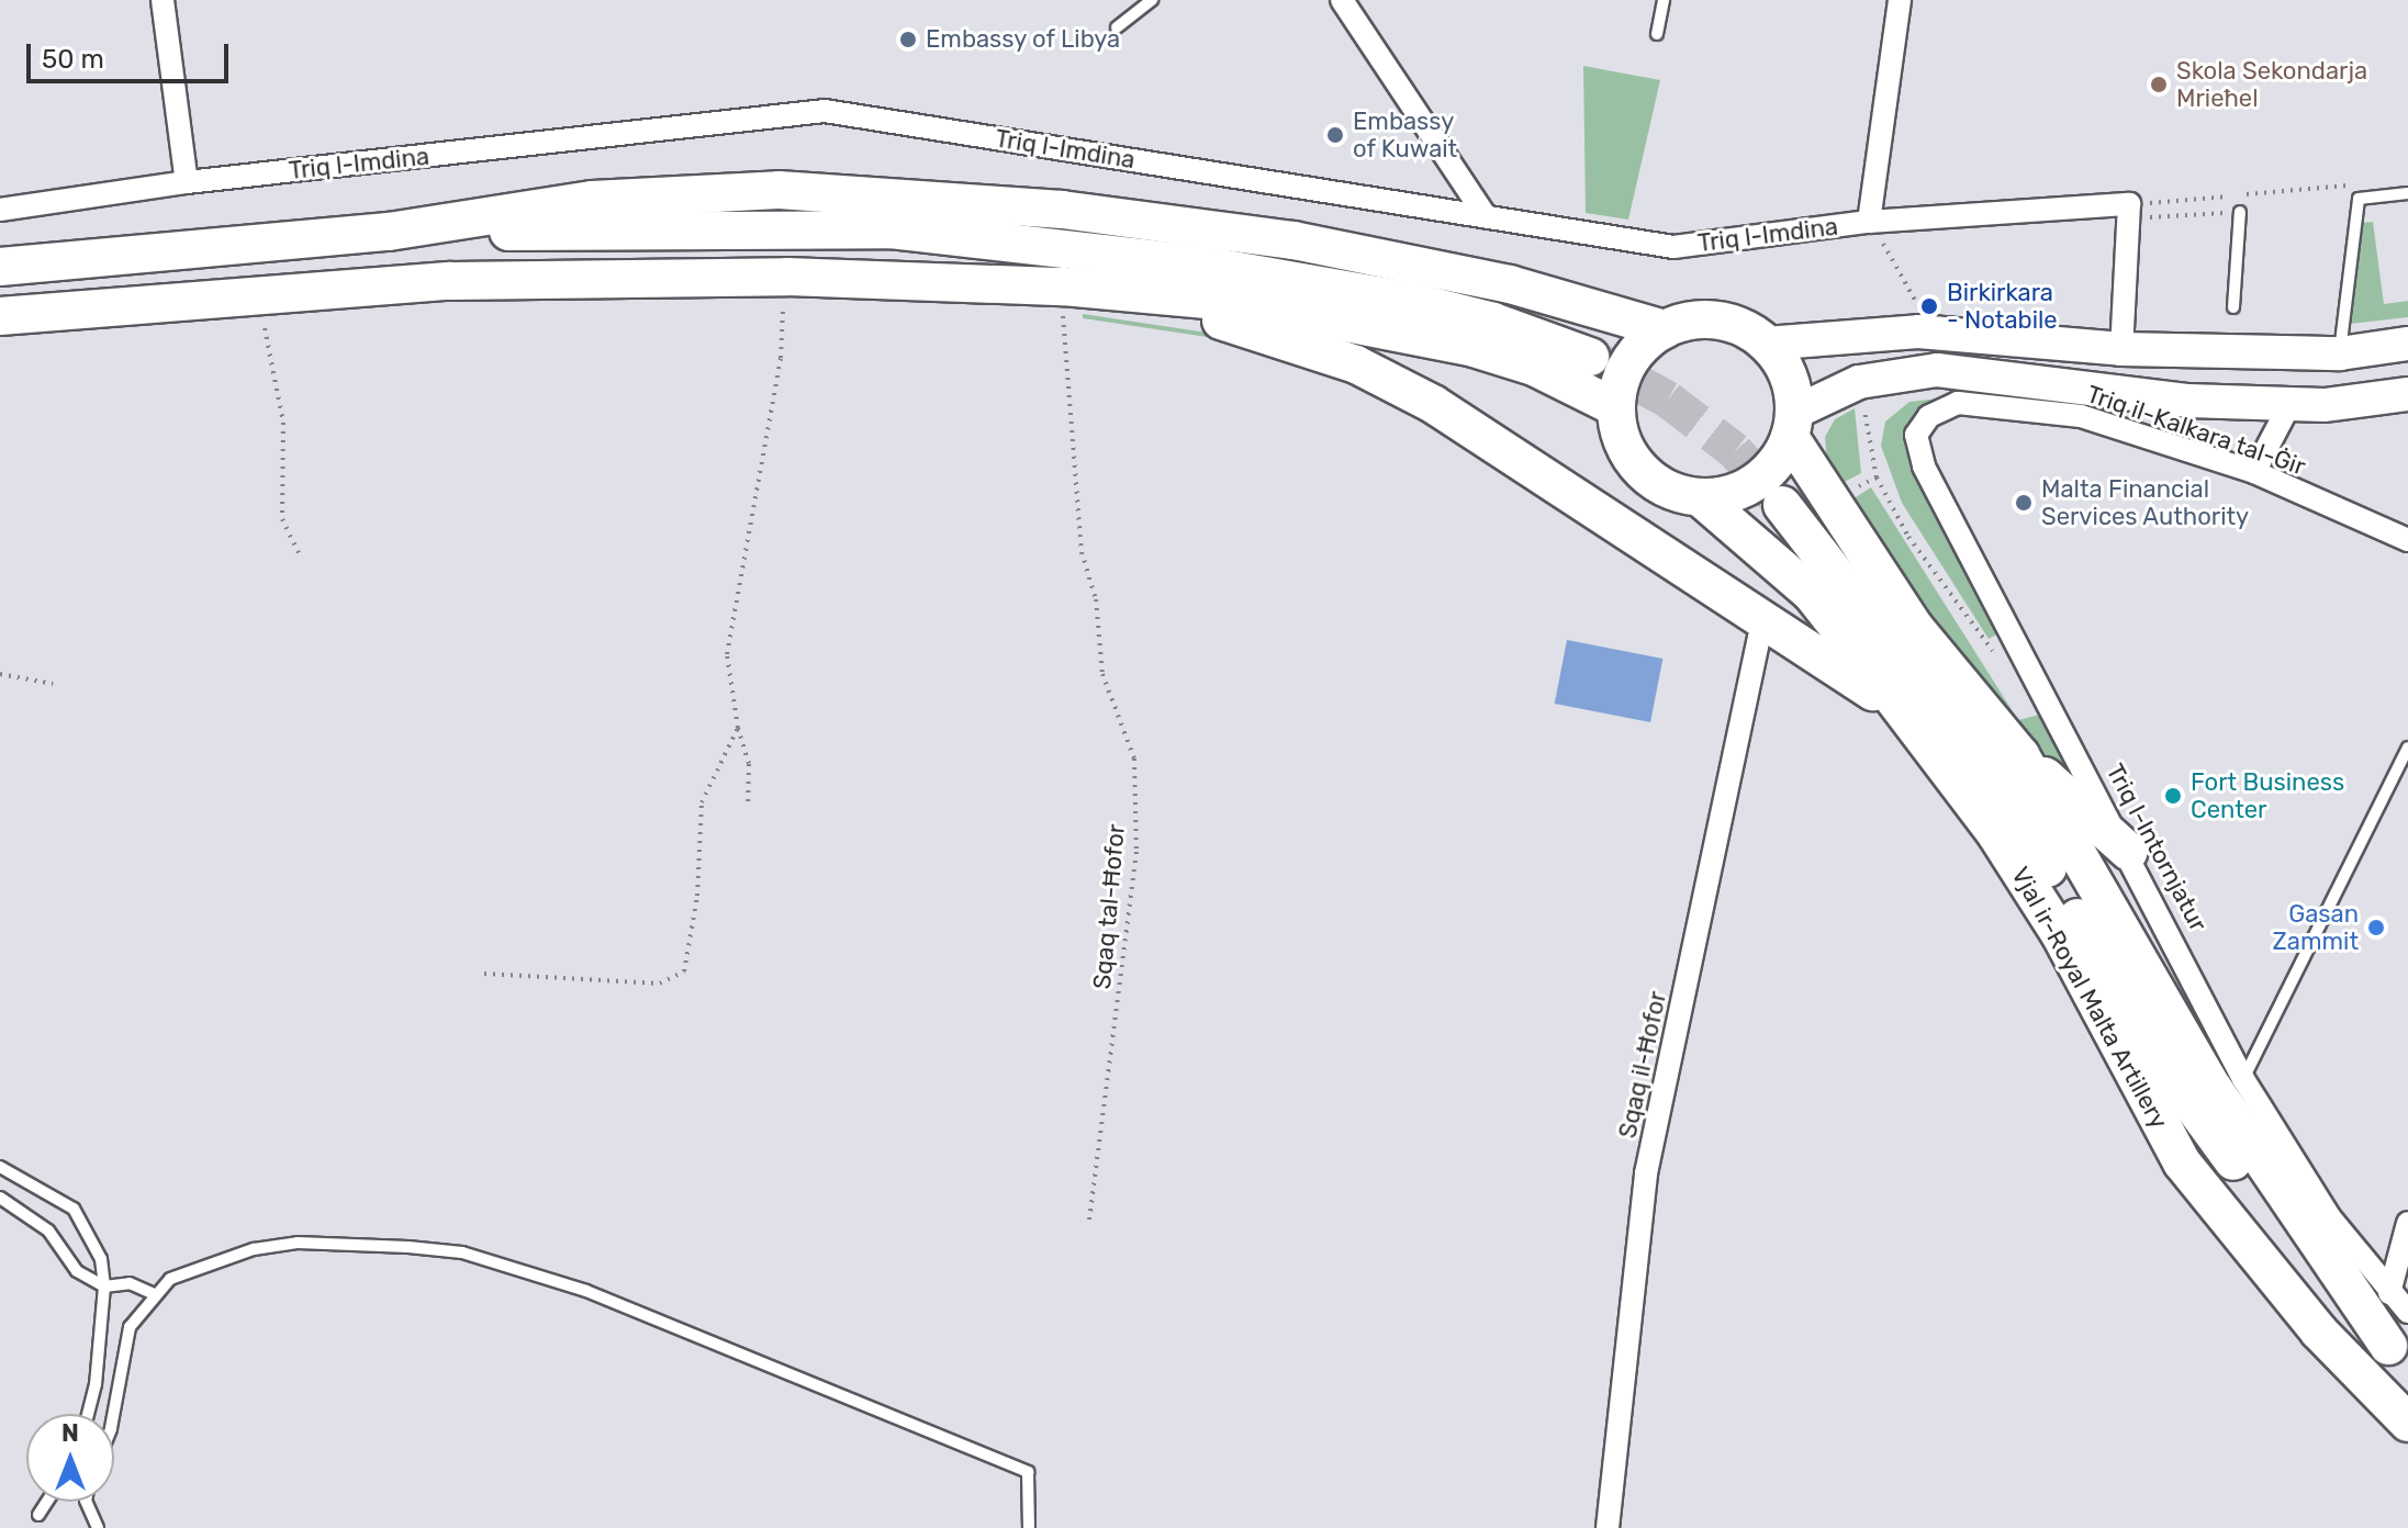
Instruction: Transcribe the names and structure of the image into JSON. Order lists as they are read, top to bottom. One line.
{"streets":{"highway":["Vjal ir-Royal Malta Artillery"],"street":["Triq l-Imdina","Triq il-Kalkara tal-Ġir","Triq l-Intornjatur","Sqaq il-Ħofor"],"path":["Sqaq tal-Ħofor"]},"crossings":[["Triq il-Kalkara tal-Ġir","Triq l-Intornjatur"]],"places":["Embassy of Libya","Skola Sekondarja Mrieħel","Embassy of Kuwait","Birkirkara - Notabile","Malta Financial Services Authority","Fort Business Center","Gasan Zammit"],"scale_bar":"50 m","north":"top"}
